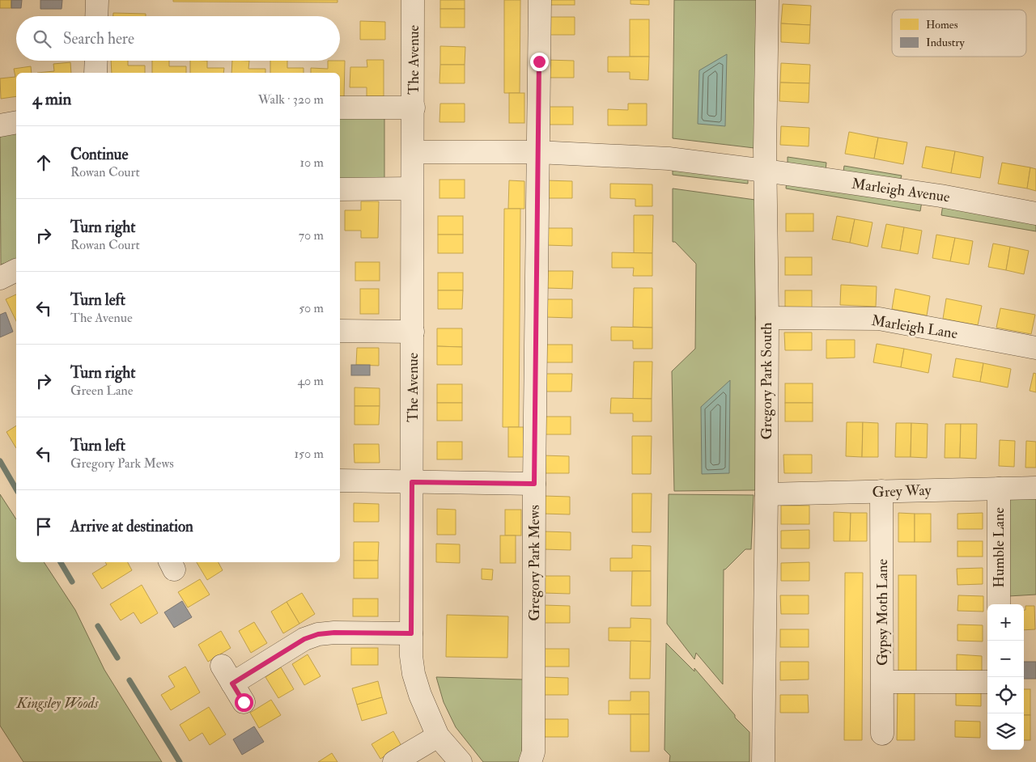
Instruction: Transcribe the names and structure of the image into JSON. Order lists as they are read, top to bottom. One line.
{"streets":{"street":["The Avenue","Marleigh Avenue","Marleigh Lane","Gregory Park South","Grey Way","Humble Lane","Gregory Park Mews","Gypsy Moth Lane"]},"crossings":[["The Avenue","Marleigh Avenue"],["Marleigh Avenue","Gregory Park South"],["Marleigh Avenue","Gregory Park Mews"],["Marleigh Lane","Gregory Park South"],["Gregory Park South","Grey Way"],["Grey Way","Humble Lane"],["Grey Way","Gypsy Moth Lane"]],"parks":["Kingsley Woods"],"legend":["Homes","Industry"],"page":{"search":"Search here","heading":["4 min","Walk · 320 m"],"list":[["Continue","Rowan Court","10 m"],["Turn right","Rowan Court","70 m"],["Turn left","The Avenue","50 m"],["Turn right","Green Lane","40 m"],["Turn left","Gregory Park Mews","150 m"],"Arrive at destination"],"map_buttons":["+","−"]}}
